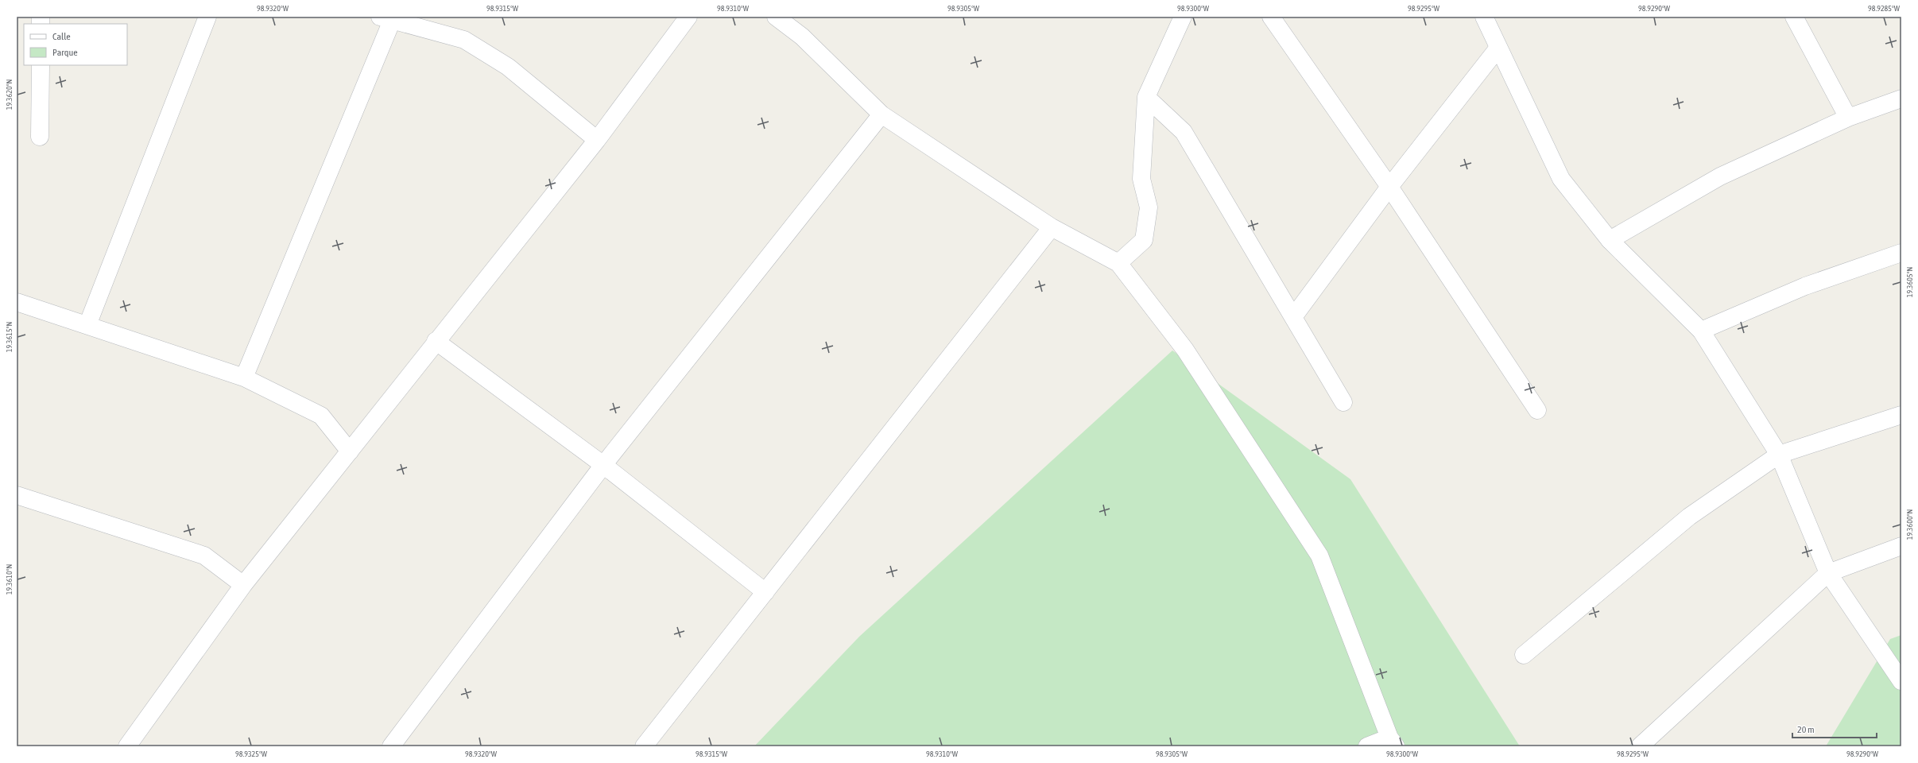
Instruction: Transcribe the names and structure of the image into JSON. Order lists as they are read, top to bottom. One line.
{"legend":["Calle","Parque"],"scale_bar":"20 m","coordinates":["98.9320°W","98.9315°W","98.9310°W","98.9305°W","98.9300°W","98.9295°W","98.9290°W","98.9285°W","19.3620°N","19.3605°N","19.3615°N","19.3600°N","19.3610°N","98.9325°W"]}
